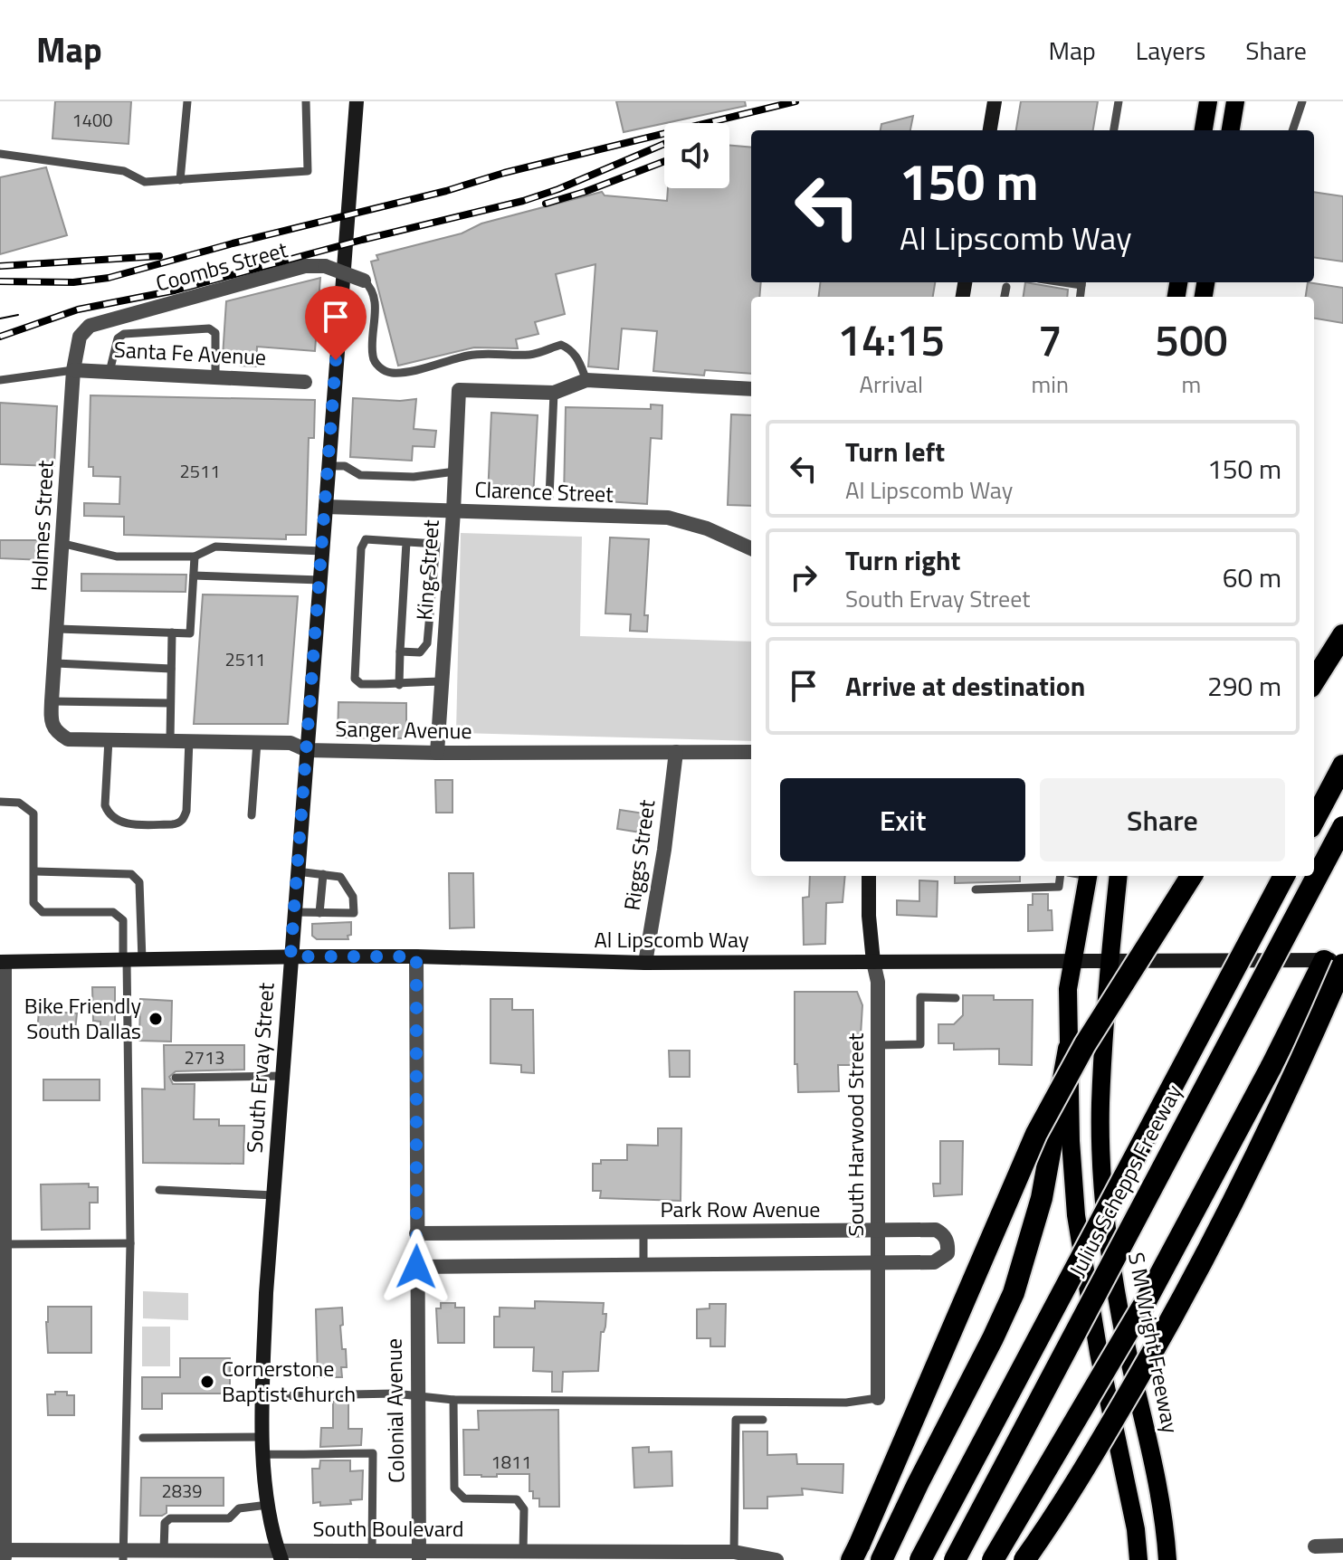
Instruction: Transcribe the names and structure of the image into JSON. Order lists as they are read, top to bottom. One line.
{"streets":{"highway":["Julius Schepps Freeway"],"main road":["Al Lipscomb Way","South Ervay Street","South Harwood Street","S M Wright Freeway"],"street":["Coombs Street","Santa Fe Avenue","Clarence Street","Holmes Street","King Street","Sanger Avenue","Riggs Street","Park Row Avenue","Colonial Avenue","South Boulevard"]},"crossings":[["Coombs Street","Holmes Street"],["Santa Fe Avenue","Holmes Street"],["Clarence Street","King Street"],["Clarence Street","South Ervay Street"],["Holmes Street","Sanger Avenue"],["King Street","Sanger Avenue"],["Sanger Avenue","Riggs Street"],["Sanger Avenue","South Ervay Street"],["Riggs Street","Al Lipscomb Way"],["Al Lipscomb Way","South Ervay Street"],["Al Lipscomb Way","South Harwood Street"],["Al Lipscomb Way","S M Wright Freeway"],["Al Lipscomb Way","Colonial Avenue"],["South Ervay Street","South Boulevard"],["South Harwood Street","Park Row Avenue"],["Park Row Avenue","Colonial Avenue"],["Colonial Avenue","South Boulevard"]],"places":["Bike Friendly South Dallas","Cornerstone Baptist Church"],"house_numbers":["1400","2511","2511","2713","1811","2839"],"page":{"header":"Map","nav":["Map","Layers","Share"],"turn":["150 m","Al Lipscomb Way"],"eta":["14:15","Arrival","7","min","500","m"],"list":[{"name":"Turn left","note":"Al Lipscomb Way","value":"150 m"},{"name":"Turn right","note":"South Ervay Street","value":"60 m"},{"name":"Arrive at destination","value":"290 m"}],"buttons":["Exit","Share"]}}
